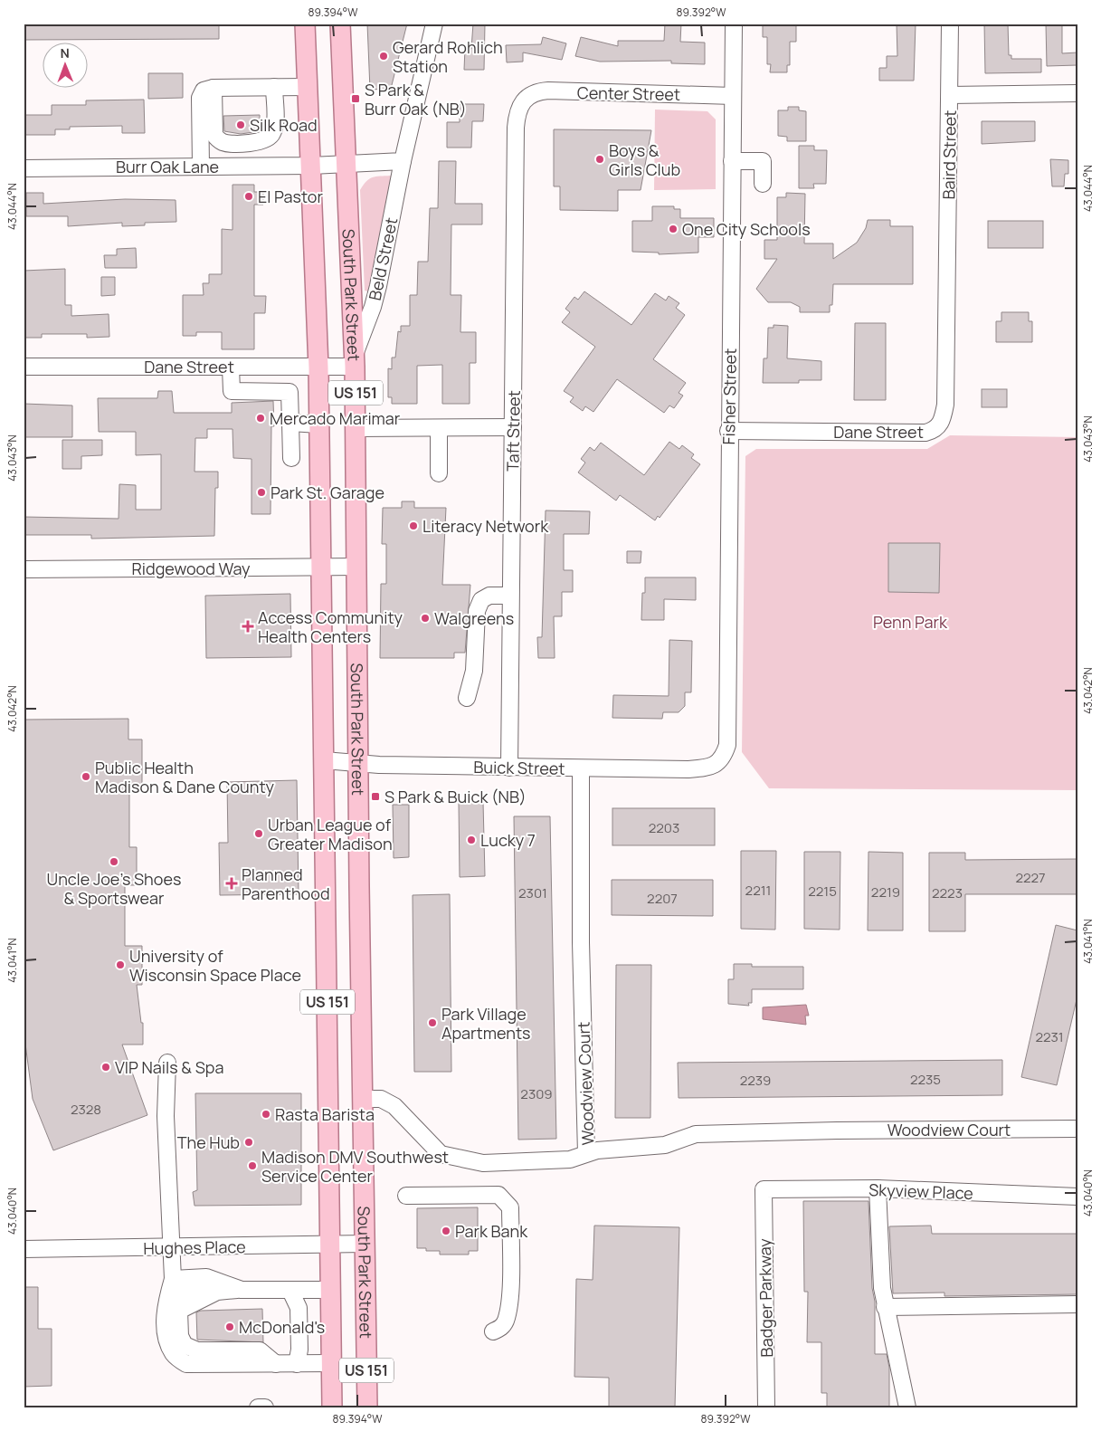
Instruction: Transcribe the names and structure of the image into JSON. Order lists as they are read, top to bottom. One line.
{"streets":{"main road":["South Park Street","US 151"],"street":["Center Street","Baird Street","Burr Oak Lane","Beld Street","Dane Street","Fisher Street","Taft Street","Ridgewood Way","Buick Street","Woodview Court","Skyview Place","Hughes Place","Badger Parkway"]},"crossings":[["Center Street","Fisher Street"],["Center Street","Taft Street"],["Baird Street","Dane Street"],["Burr Oak Lane","US 151"],["Beld Street","South Park Street"],["Beld Street","Dane Street"],["South Park Street","Dane Street"],["South Park Street","Ridgewood Way"],["South Park Street","Buick Street"],["South Park Street","Hughes Place"],["Dane Street","US 151"],["Dane Street","Fisher Street"],["US 151","Ridgewood Way"],["US 151","Buick Street"],["US 151","Hughes Place"],["Fisher Street","Buick Street"],["Taft Street","Buick Street"],["Buick Street","Woodview Court"],["Skyview Place","Badger Parkway"]],"parks":["Penn Park"],"places":{"other":["Gerard Rohlich Station","Silk Road","Boys & Girls Club","El Pastor","One City Schools","Mercado Marimar","Park St. Garage","Literacy Network","Walgreens","Public Health Madison & Dane County","Urban League of Greater Madison","Lucky 7","Uncle Joe's Shoes & Sportswear","University of Wisconsin Space Place","Park Village Apartments","VIP Nails & Spa","Rasta Barista","The Hub","Madison DMV Southwest Service Center","Park Bank","McDonald's"],"transit":["S Park & Burr Oak (NB)","S Park & Buick (NB)"],"health":["Access Community Health Centers","Planned Parenthood"]},"house_numbers":["2203","2227","2211","2215","2219","2301","2223","2207","2231","2235","2239","2309","2328"],"north":"top","coordinates":["89.394°W","89.392°W","43.044°N","43.043°N","43.042°N","43.041°N","43.040°N"]}
